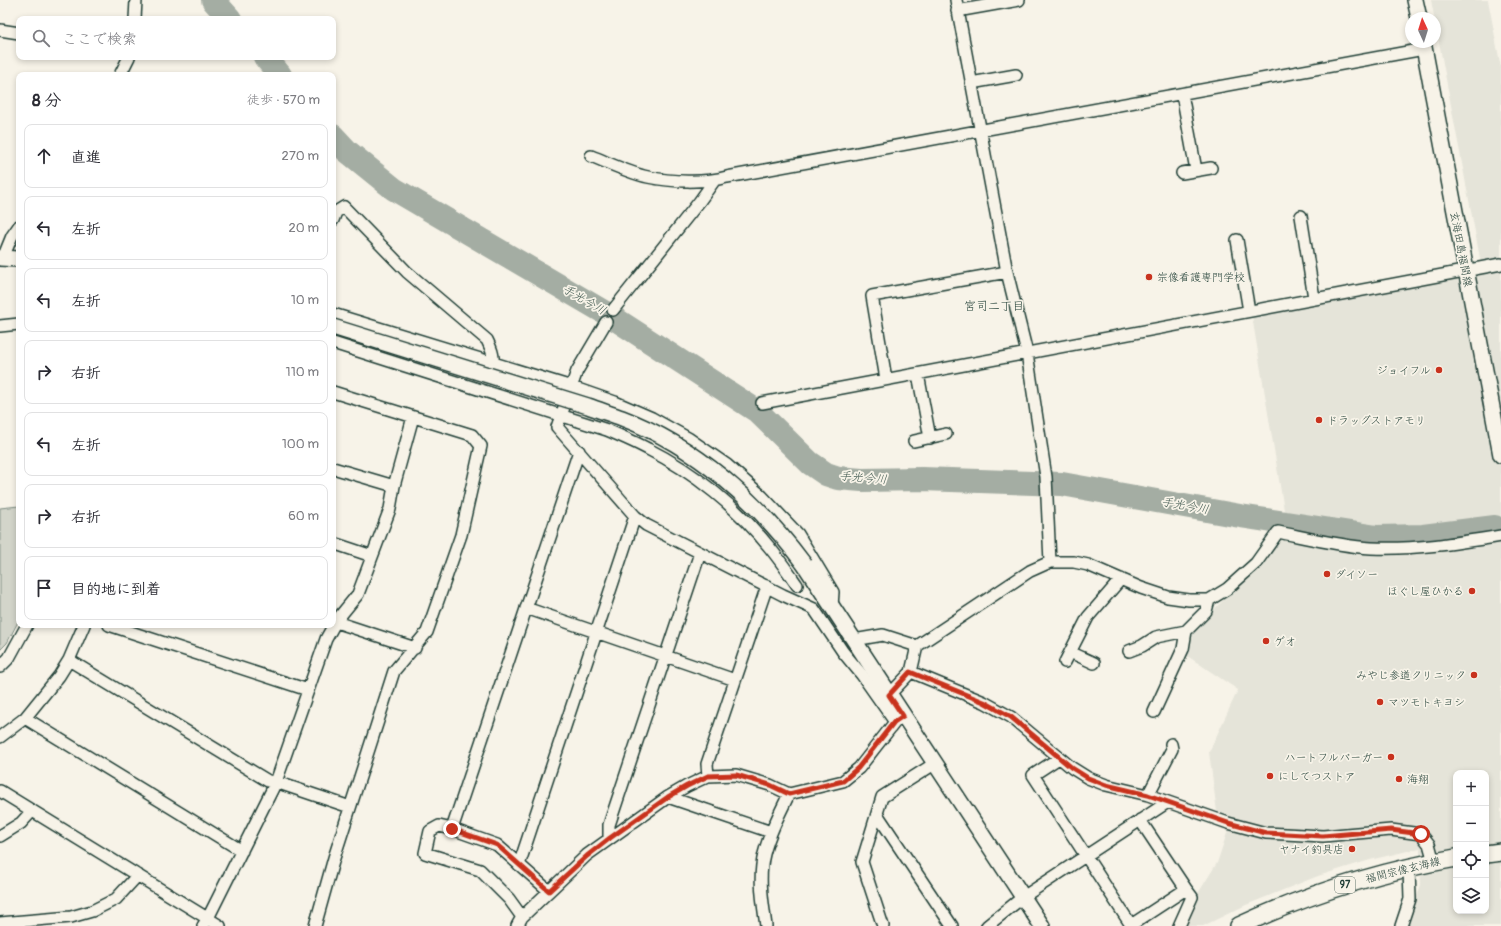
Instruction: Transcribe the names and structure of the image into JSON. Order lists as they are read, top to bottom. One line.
{"streets":{"main road":["福間宗像玄海線","97"],"street":["玄海田島福間線"]},"districts":["宮司二丁目"],"water":["手光今川"],"places":["宗像看護専門学校","ジョイフル","ドラッグストアモリ","ダイソー","ほぐし屋ひかる","ゲオ","みやじ参道クリニック","マツモトキヨシ","ハートフルバーガー","にしてつストア","海翔","ヤナイ釣具店"],"north":"top","page":{"search":"ここで検索","heading":["8 分","徒歩 · 570 m"],"list":[["直進","270 m"],["左折","20 m"],["左折","10 m"],["右折","110 m"],["左折","100 m"],["右折","60 m"],"目的地に到着"],"map_buttons":["+","−"]}}
